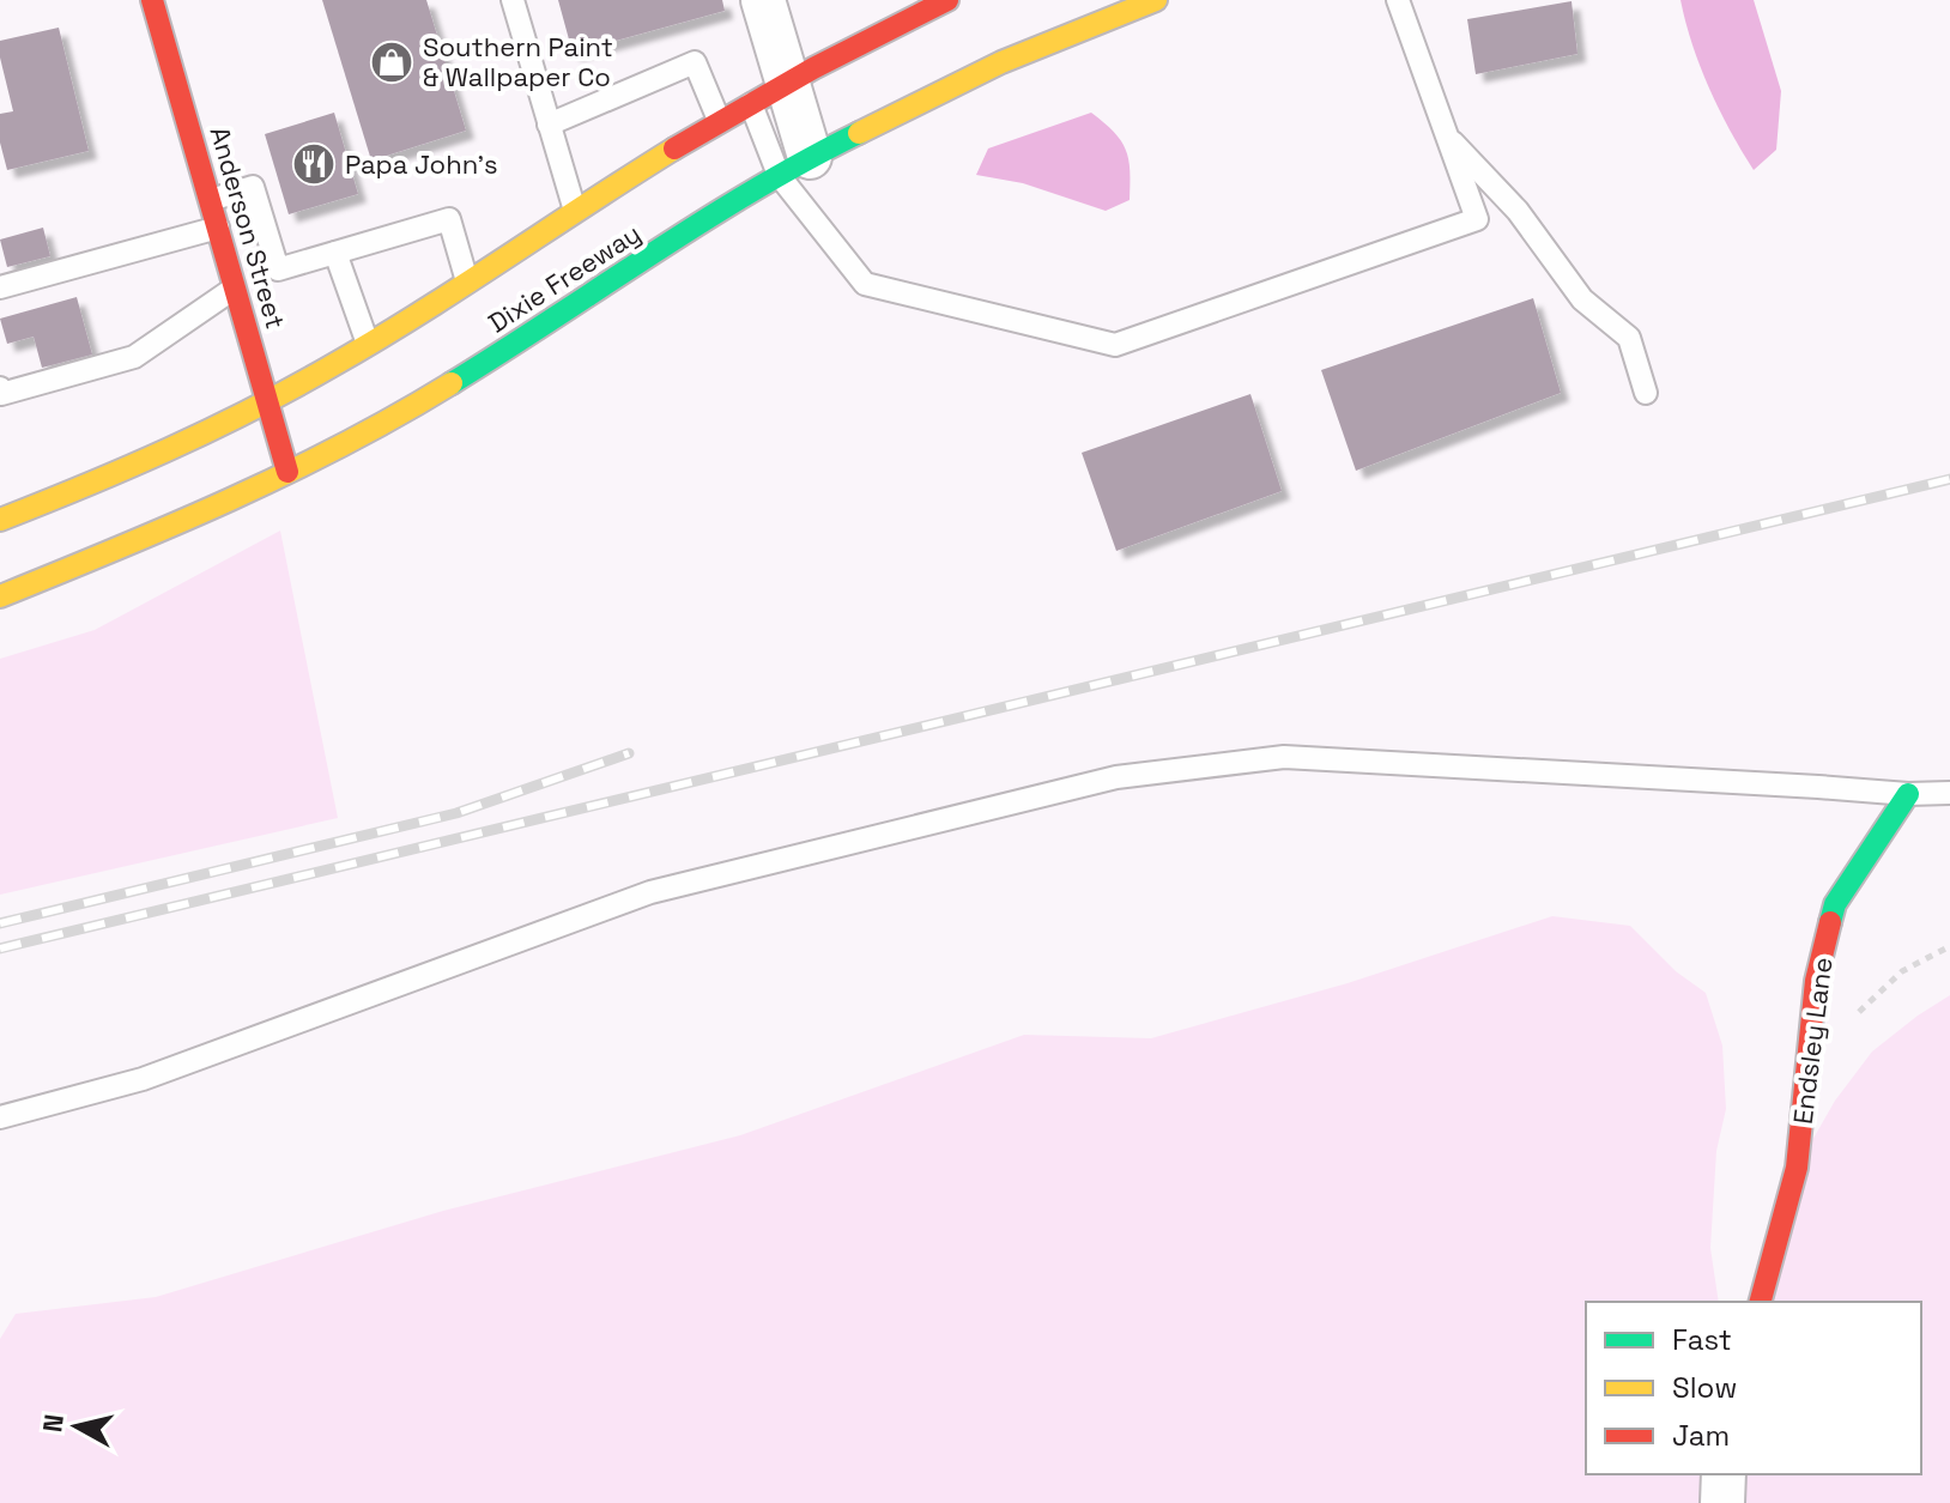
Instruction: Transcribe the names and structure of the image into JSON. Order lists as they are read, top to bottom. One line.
{"streets":{"main road":["Anderson Street","Dixie Freeway","Endsley Lane"]},"crossings":[["Anderson Street","Dixie Freeway"]],"places":{"shop":["Southern Paint & Wallpaper Co"],"restaurant":["Papa John's"]},"legend":["Fast","Slow","Jam"],"north":"left"}
